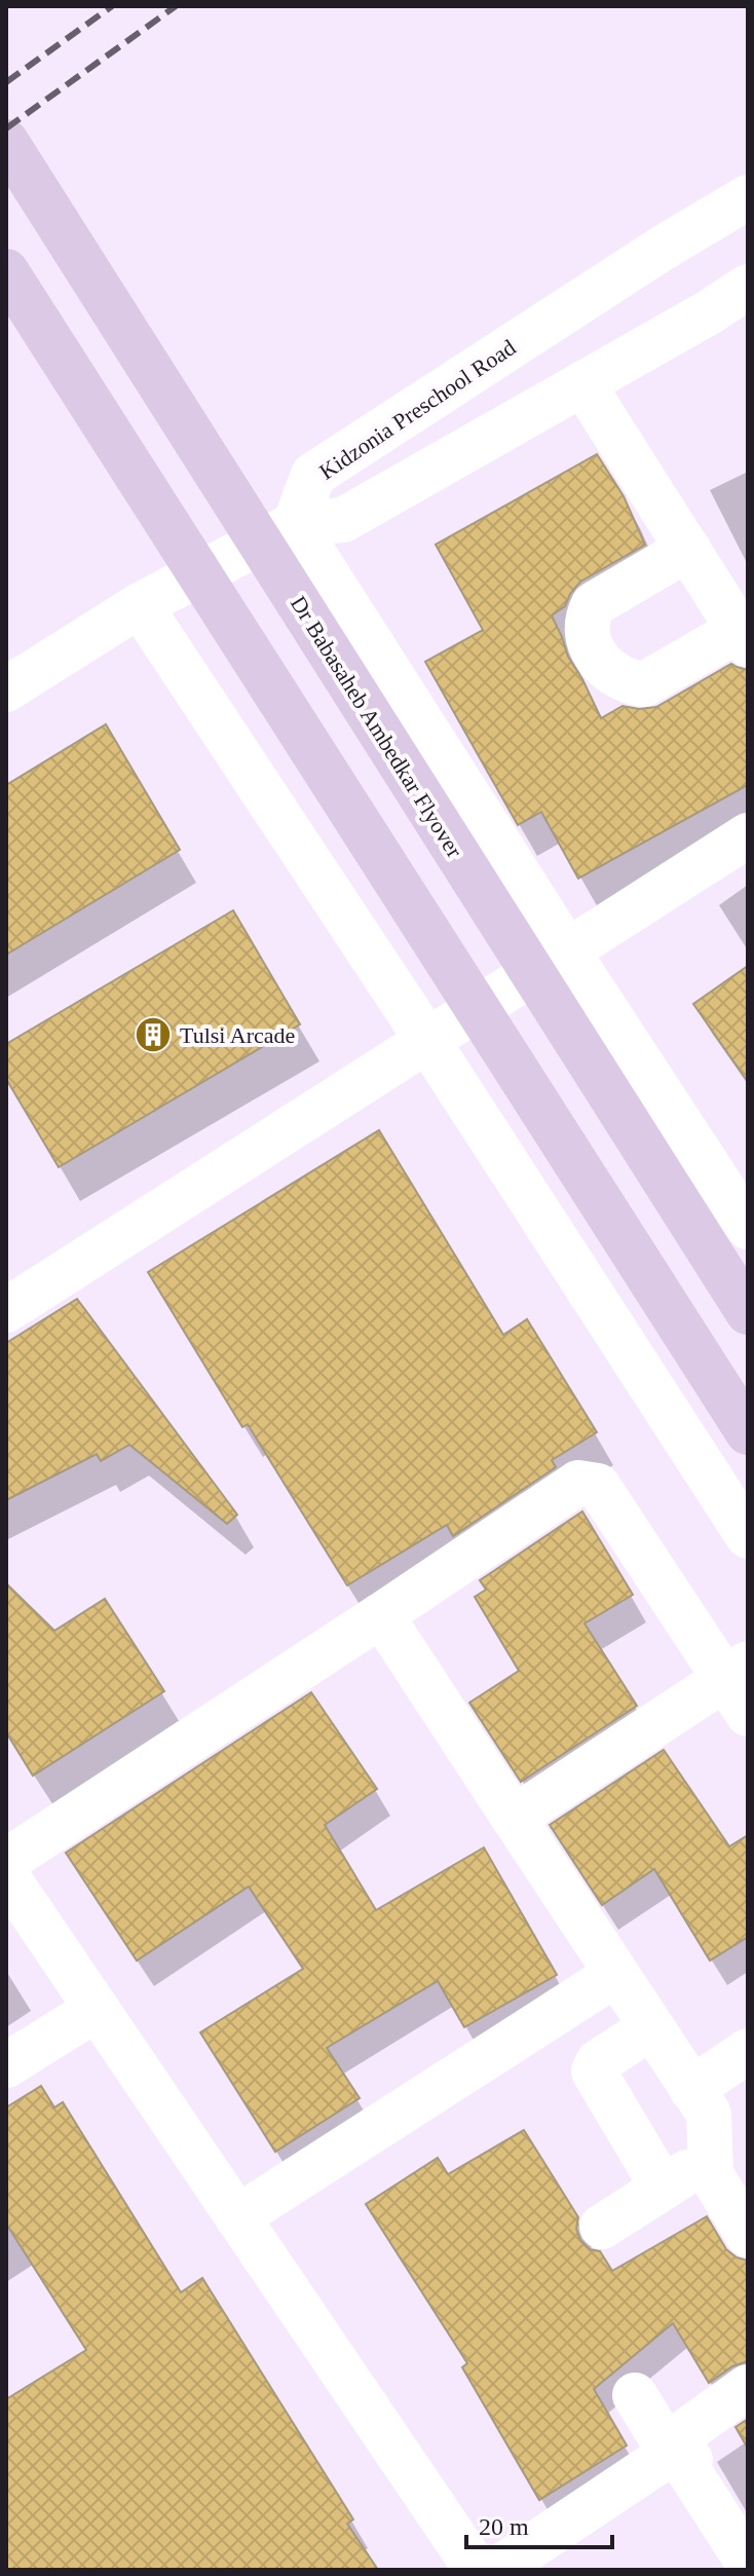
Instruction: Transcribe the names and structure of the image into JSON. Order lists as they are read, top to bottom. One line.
{"streets":{"main road":["Dr Babasaheb Ambedkar Flyover"],"street":["Kidzonia Preschool Road"]},"places":{"building":["Tulsi Arcade"]},"scale_bar":"20 m"}
